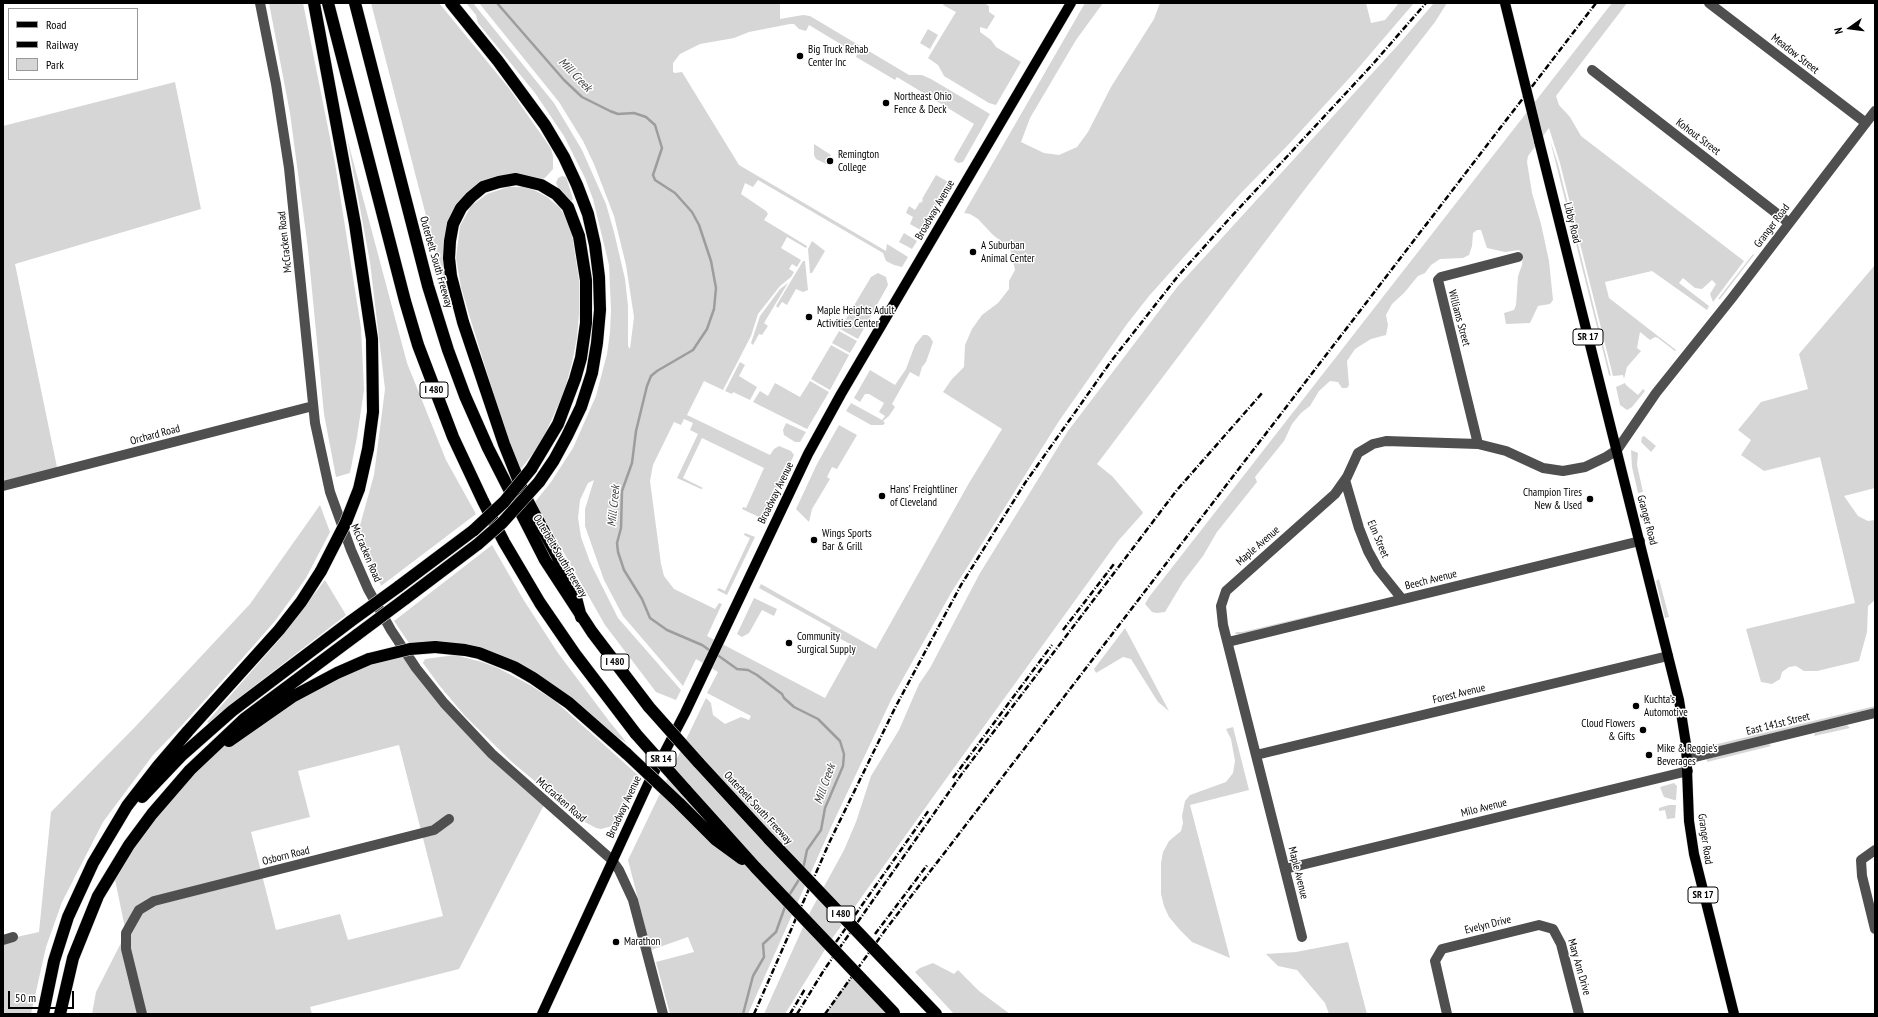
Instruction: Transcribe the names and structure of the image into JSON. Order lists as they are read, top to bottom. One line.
{"streets":{"highway":["Outerbelt South Freeway","I 480"],"main road":["Broadway Avenue","Libby Road","Granger Road","SR 17","SR 14"],"street":["Meadow Street","Kohout Street","McCracken Road","Williams Street","Orchard Road","Elm Street","Maple Avenue","Beech Avenue","Forest Avenue","East 141st Street","Milo Avenue","Osborn Road","Evelyn Drive","Mary Ann Drive"]},"crossings":[["Meadow Street","Granger Road"],["Kohout Street","Granger Road"],["Broadway Avenue","McCracken Road"],["Libby Road","Granger Road"],["Libby Road","Maple Avenue"],["Granger Road","Maple Avenue"],["Granger Road","Beech Avenue"],["Granger Road","Forest Avenue"],["Granger Road","East 141st Street"],["Granger Road","Milo Avenue"],["McCracken Road","Orchard Road"],["Williams Street","Maple Avenue"],["Elm Street","Maple Avenue"],["Elm Street","Beech Avenue"],["Maple Avenue","Beech Avenue"],["Maple Avenue","Forest Avenue"],["Maple Avenue","Milo Avenue"],["Evelyn Drive","Mary Ann Drive"]],"water":["Mill Creek"],"places":["Big Truck Rehab Center Inc","Northeast Ohio Fence & Deck","Remington College","A Suburban Animal Center","Maple Heights Adult Activities Center","Hans’ Freightliner of Cleveland","Champion Tires New & Used","Wings Sports Bar & Grill","Community Surgical Supply","Kuchta’s Automotive","Cloud Flowers & Gifts","Mike & Reggie’s Beverages","Marathon"],"legend":["Road","Railway","Park"],"scale_bar":"50 m","north":"left"}
